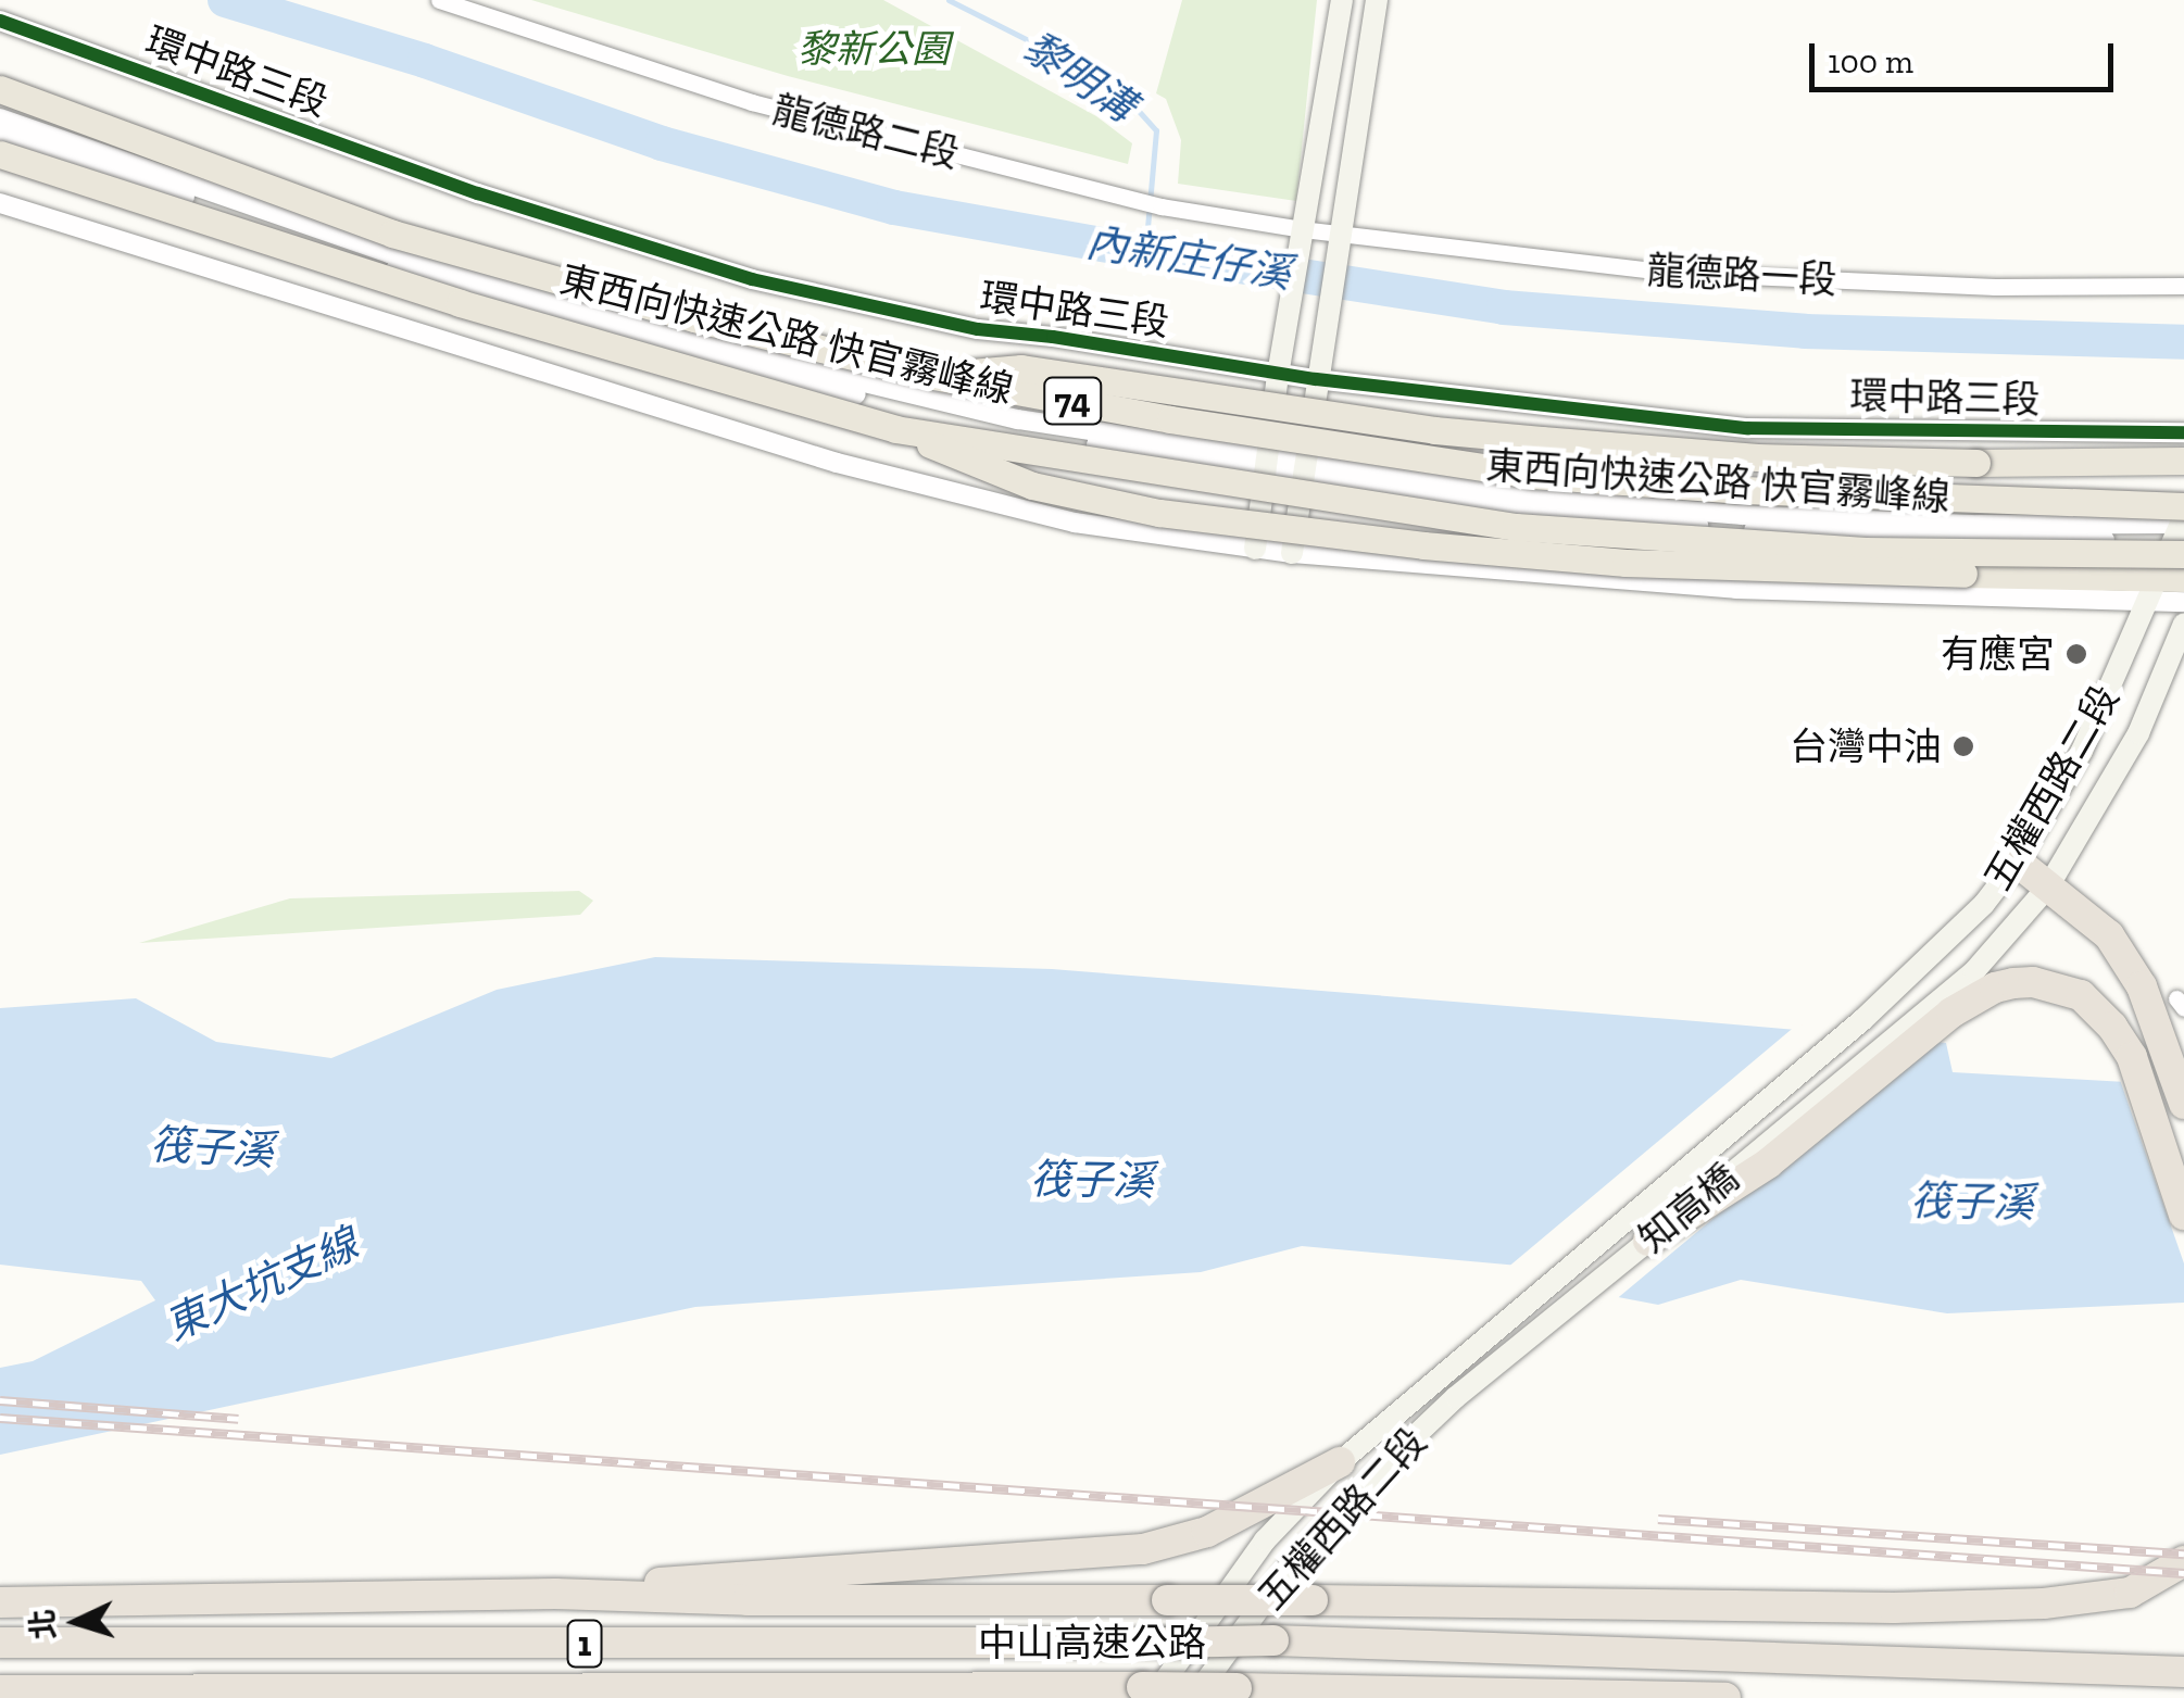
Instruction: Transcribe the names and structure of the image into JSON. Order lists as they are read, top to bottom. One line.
{"streets":{"highway":["東西向快速公路 快官霧峰線","74","中山高速公路","1"],"main road":["五權西路二段","知高橋"],"street":["環中路三段","龍德路二段","龍德路一段"]},"crossings":[["龍德路二段","龍德路一段"],["東西向快速公路 快官霧峰線","五權西路二段"],["五權西路二段","知高橋"],["五權西路二段","中山高速公路"]],"water":["黎明溝","內新庄仔溪","筏子溪","東大坑支線"],"parks":["黎新公園"],"places":["有應宮","台灣中油"],"scale_bar":"100 m","north":"left"}
